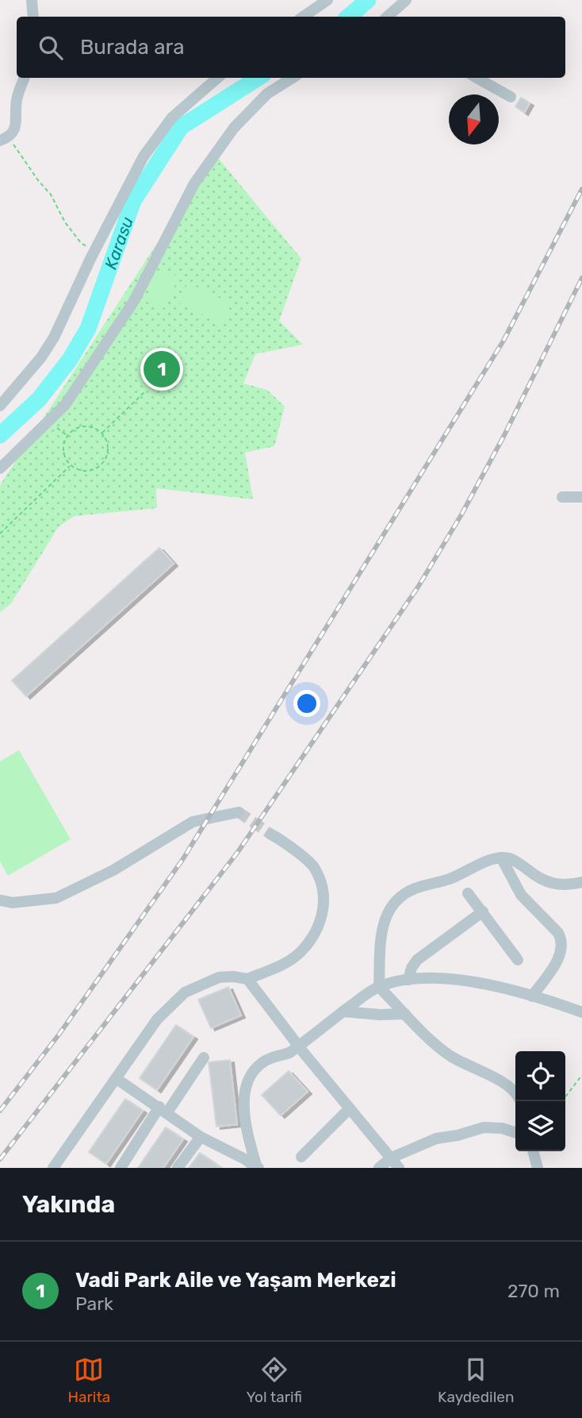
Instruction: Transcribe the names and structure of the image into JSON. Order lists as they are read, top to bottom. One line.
{"water":["Karasu"],"north":"bottom","page":{"search":"Burada ara","pins":"1","heading":"Yakında","list":[{"mark":"1","name":"Vadi Park Aile ve Yaşam Merkezi","note":"Park","value":"270 m"}],"nav":["Harita","Yol tarifi","Kaydedilen"]}}
